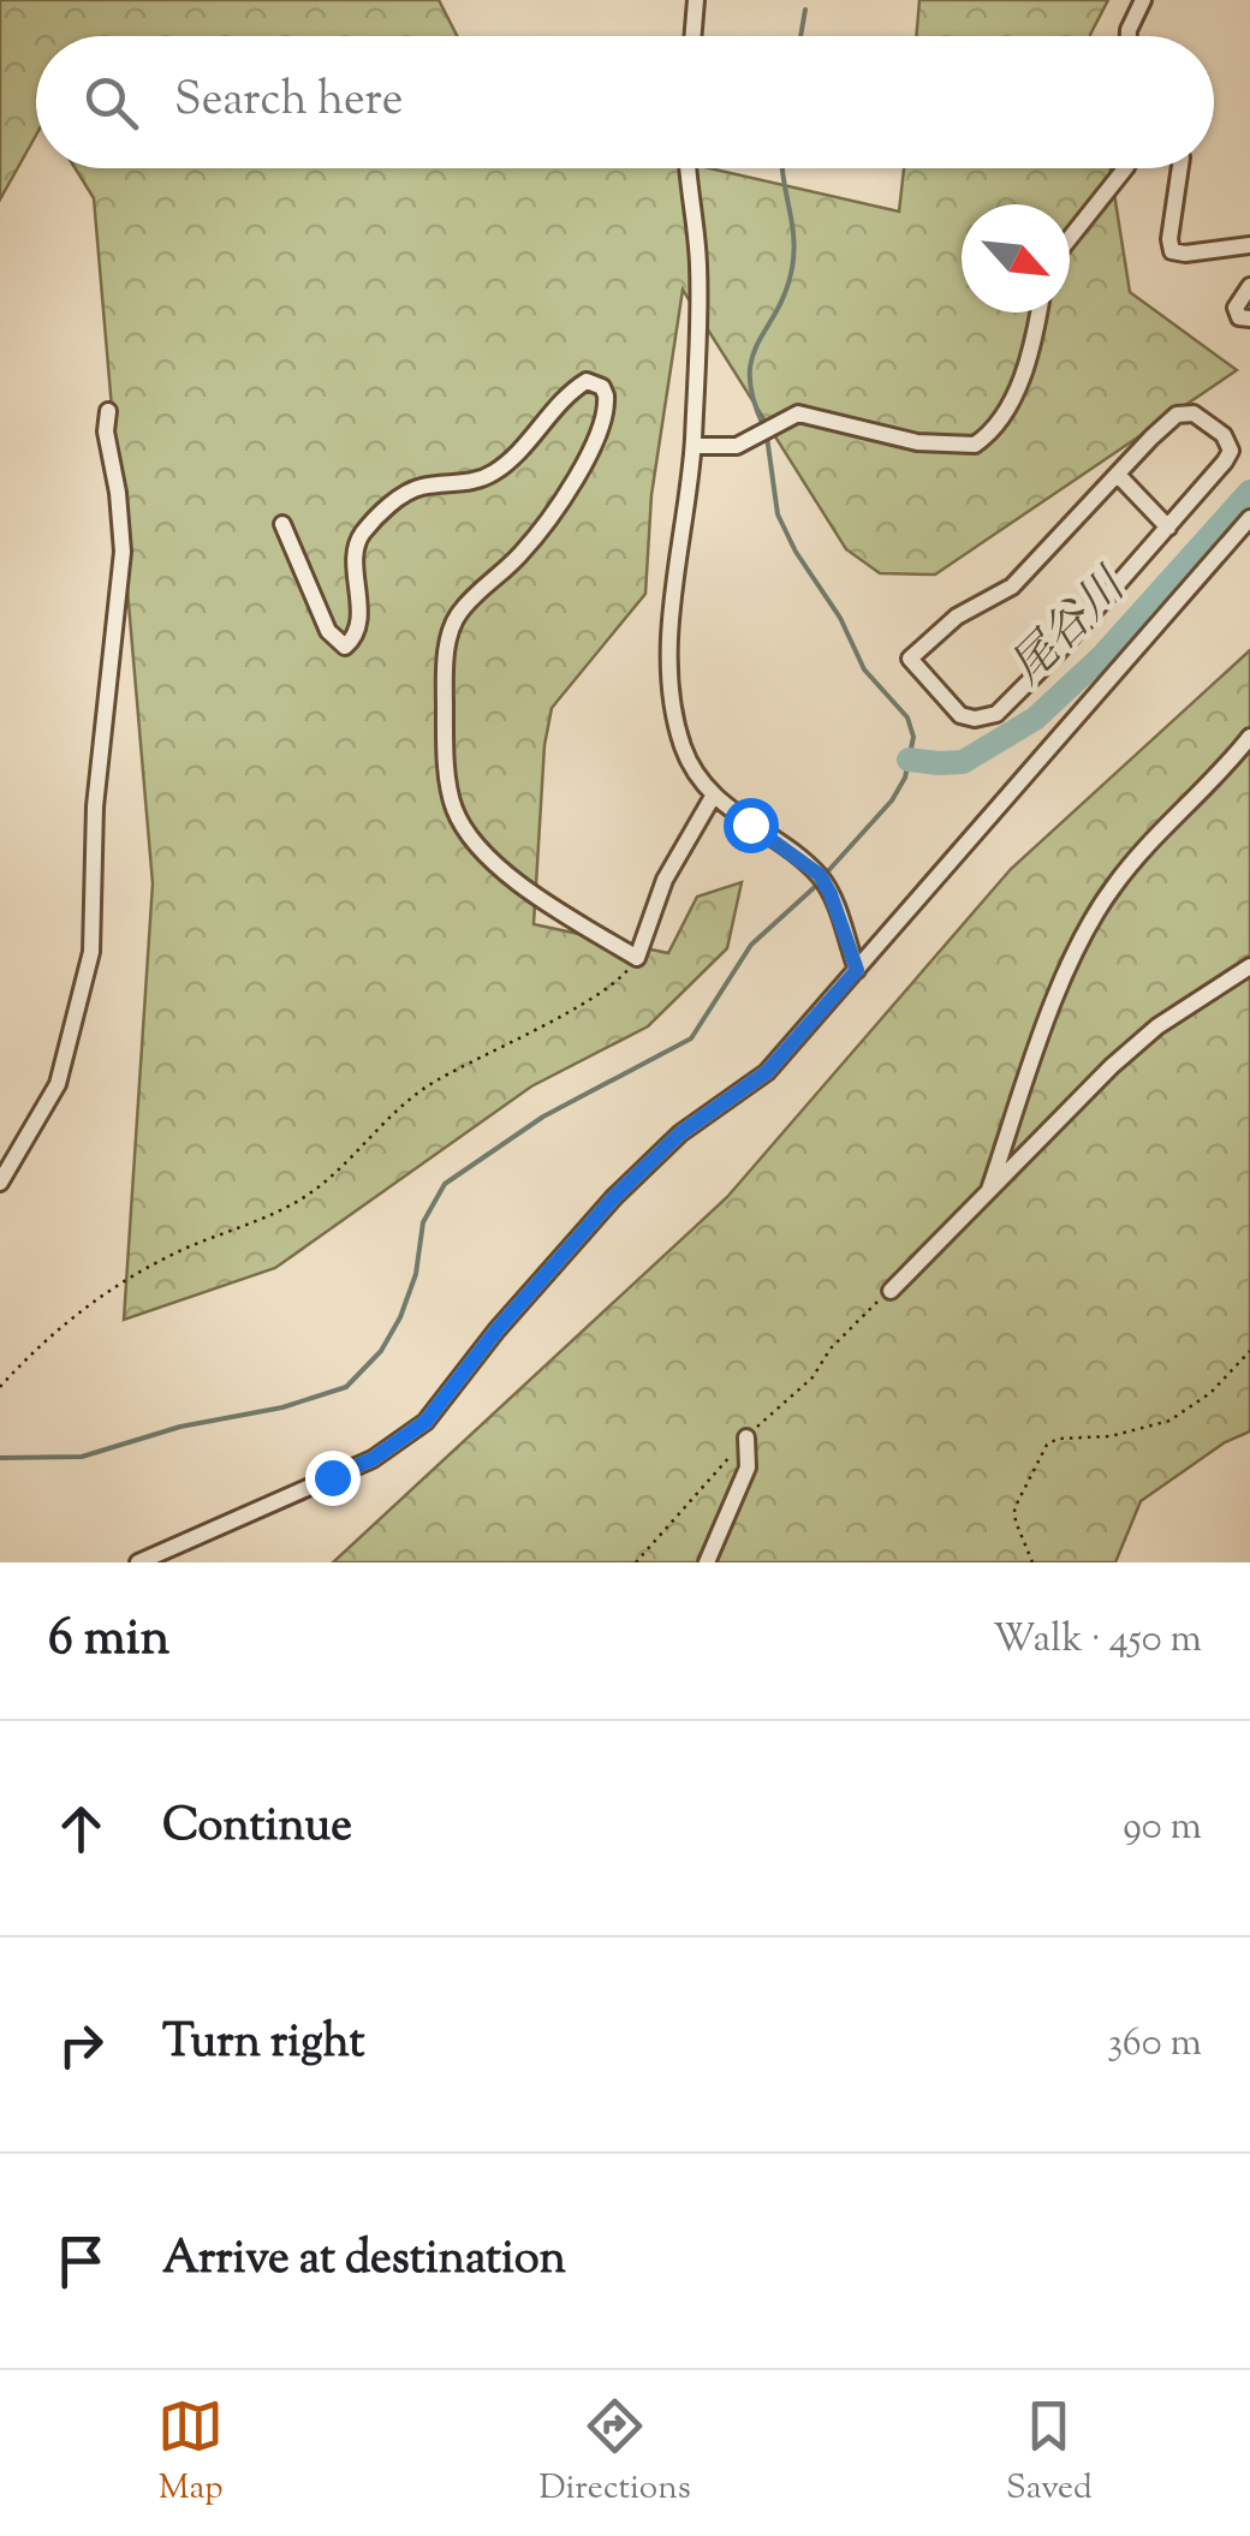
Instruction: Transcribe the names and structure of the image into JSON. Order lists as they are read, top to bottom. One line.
{"water":["尾谷川"],"north":"bottom right","page":{"search":"Search here","heading":["6 min","Walk · 450 m"],"list":[["Continue","90 m"],["Turn right","360 m"],"Arrive at destination"],"nav":["Map","Directions","Saved"]}}
